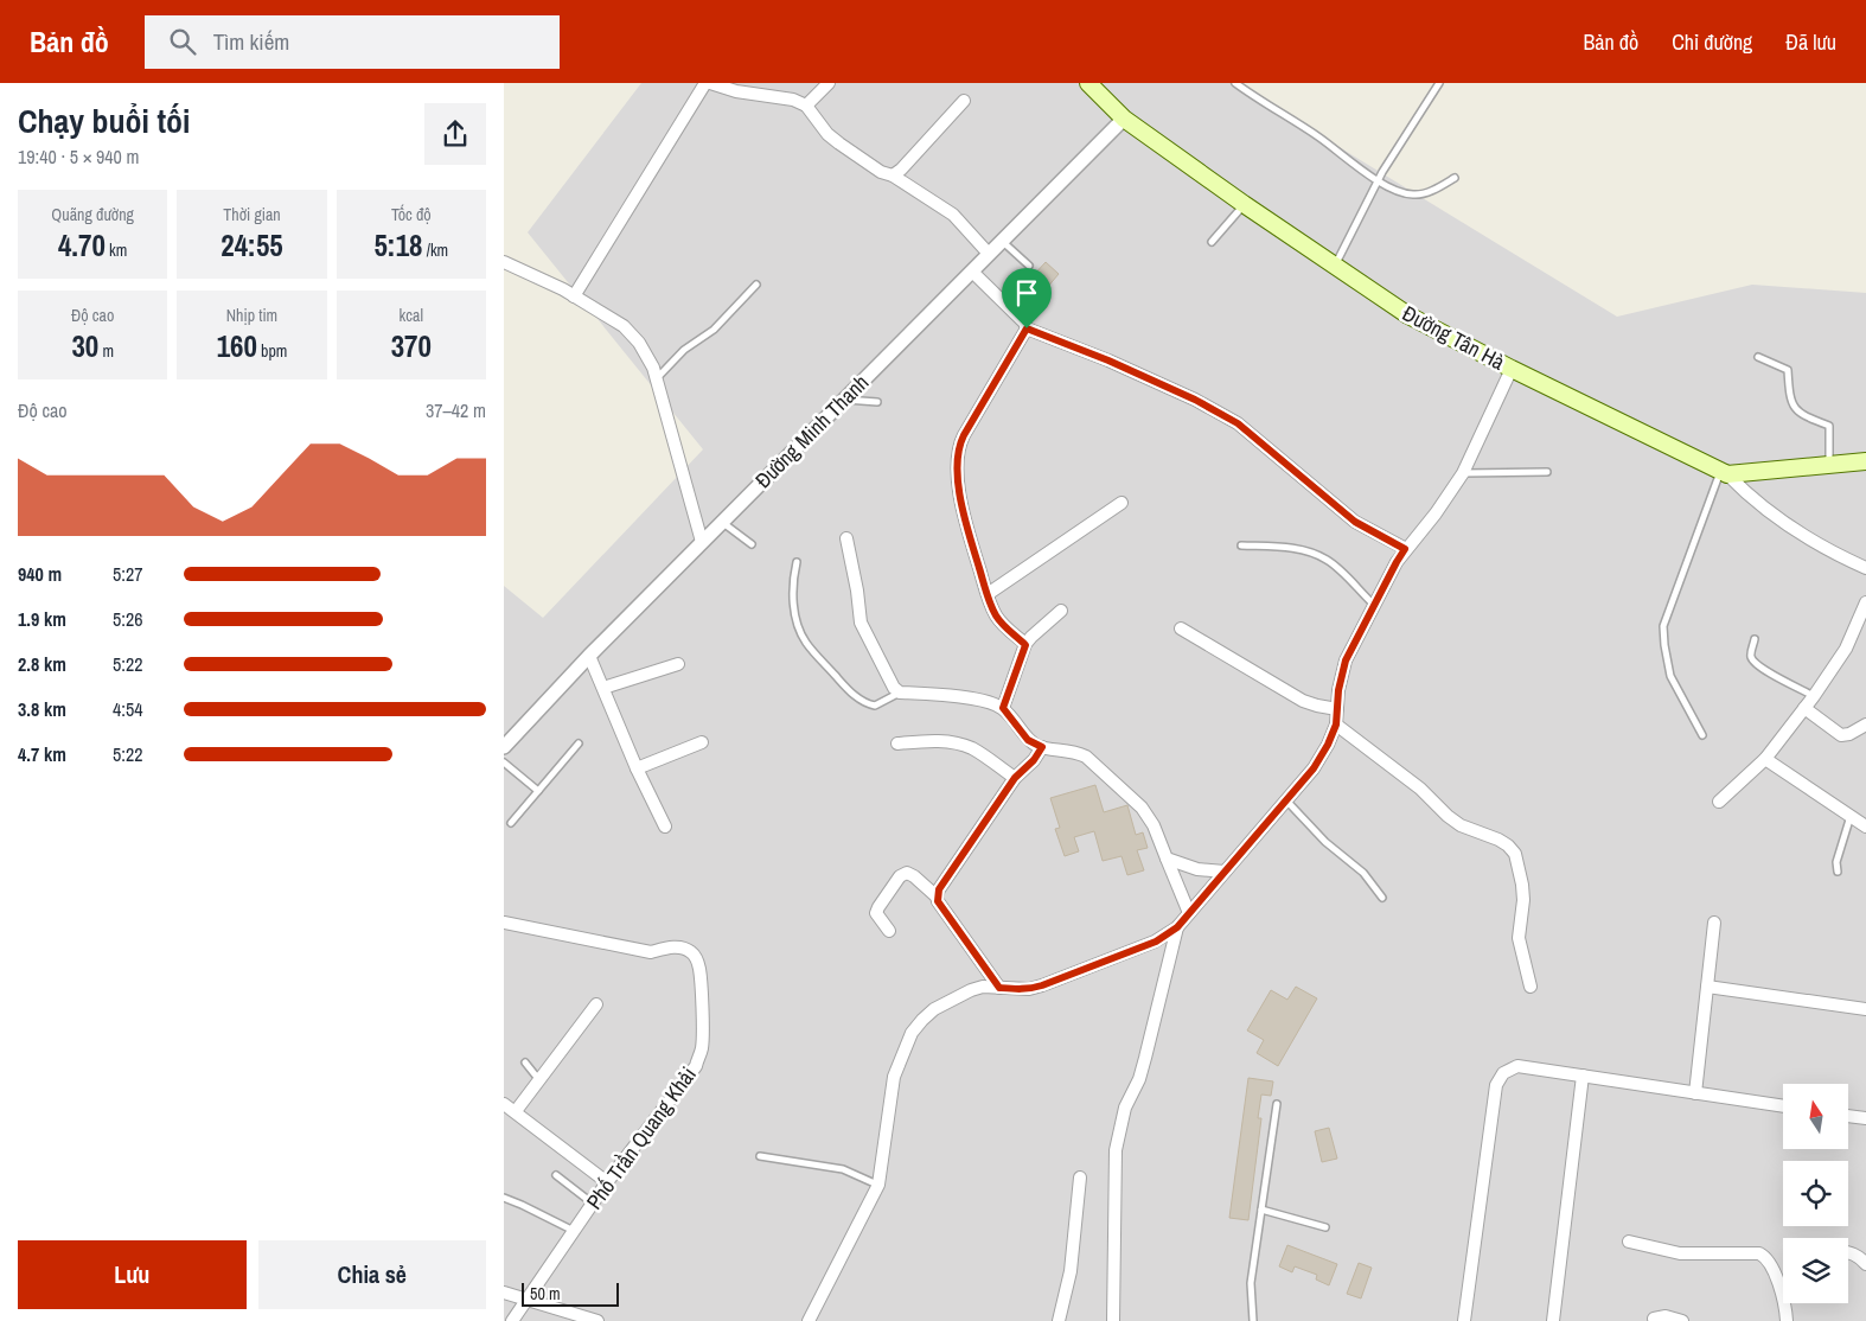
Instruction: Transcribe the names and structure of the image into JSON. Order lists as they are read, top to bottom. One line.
{"streets":{"main road":["Đường Tân Hà"],"street":["Đường Minh Thanh","Phố Trần Quang Khải"]},"crossings":[["Đường Tân Hà","Đường Minh Thanh"]],"scale_bar":"50 m","north":"top","page":{"header":"Bản đồ","search":"Tìm kiếm","nav":["Bản đồ","Chỉ đường","Đã lưu"],"heading":["Chạy buổi tối","19:40 · 5 × 940 m"],"stats":[["Quãng đường","4.70 km"],["Thời gian","24:55"],["Tốc độ","5:18 /km"],["Độ cao","30 m"],["Nhịp tim","160 bpm"],["kcal","370"]],"chart":["Độ cao","37–42 m"],"list":[{"name":"940 m","note":"5:27"},{"name":"1.9 km","note":"5:26"},{"name":"2.8 km","note":"5:22"},{"name":"3.8 km","note":"4:54"},{"name":"4.7 km","note":"5:22"}],"buttons":["Lưu","Chia sẻ"],"scale":"50 m"}}
